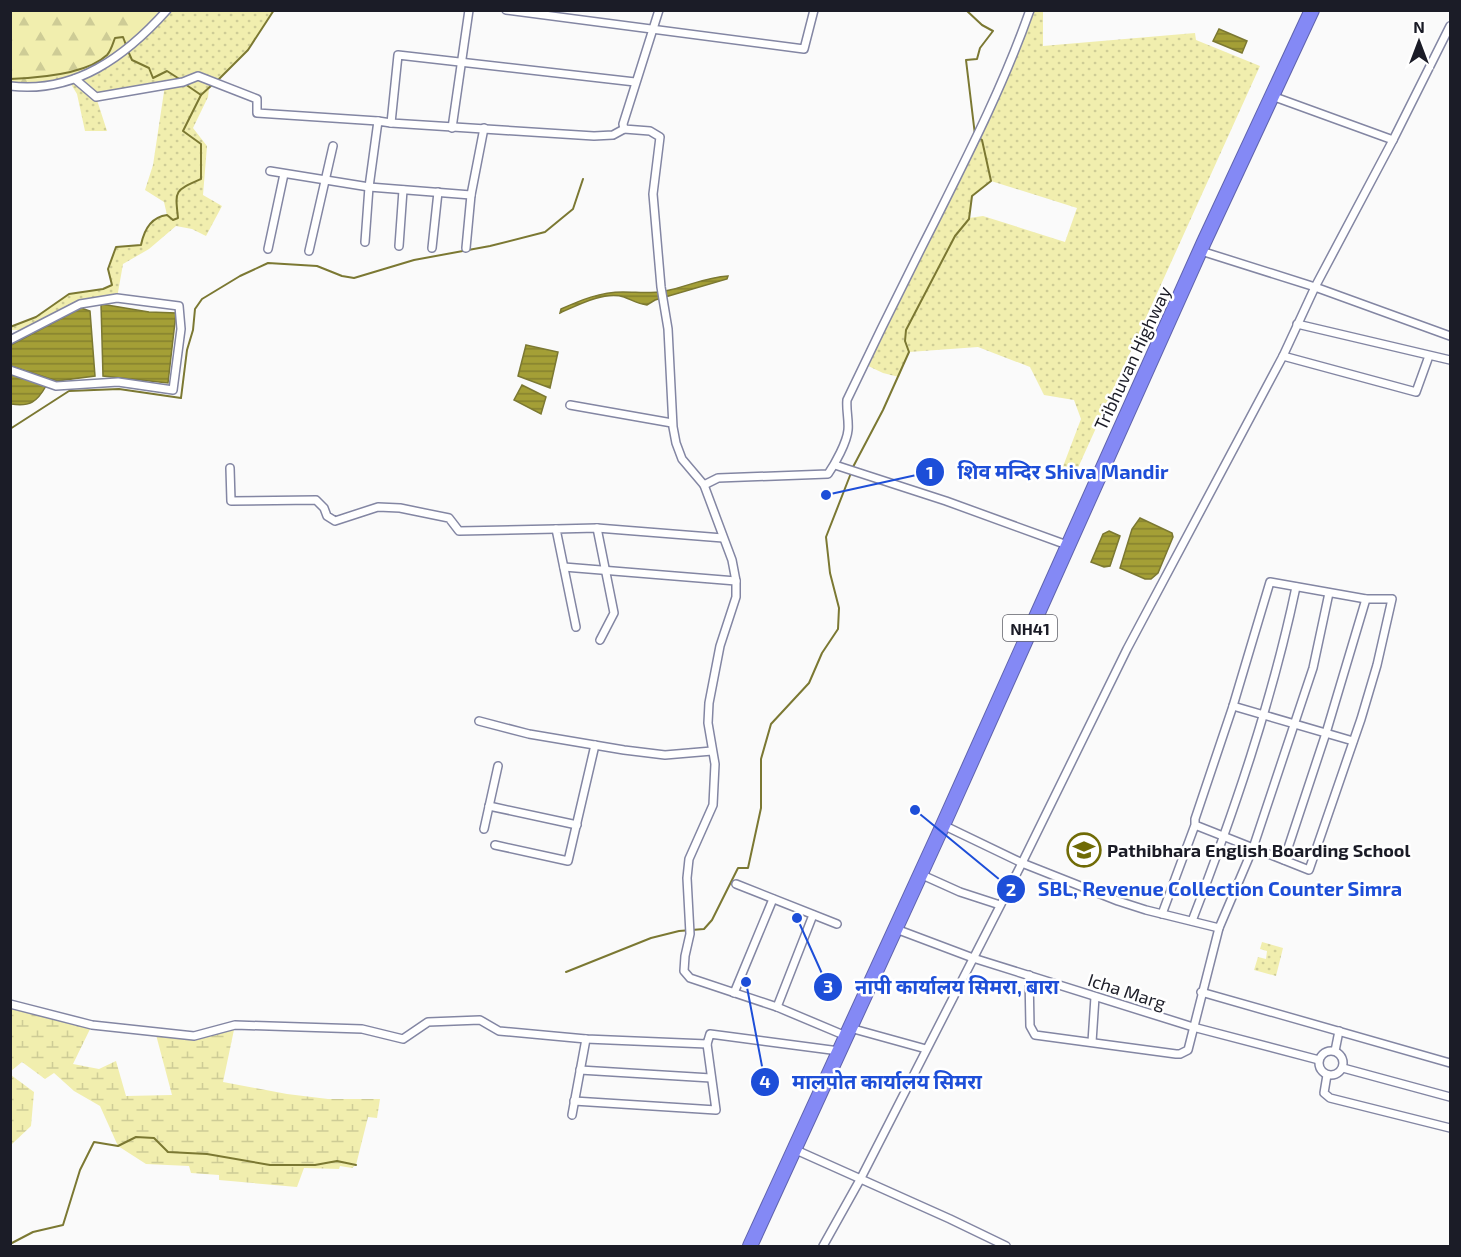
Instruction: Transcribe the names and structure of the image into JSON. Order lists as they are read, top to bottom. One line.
{"streets":{"highway":["Tribhuvan Highway","NH41"],"street":["Icha Marg"]},"crossings":[["Tribhuvan Highway","Icha Marg"]],"places":{"other":["शिव मन्दिर Shiva Mandir","SBL, Revenue Collection Counter Simra","नापी कार्यालय सिमरा, बारा","मालपोत कार्यालय सिमरा"],"school or university":["Pathibhara English Boarding School"]},"north":"top"}
